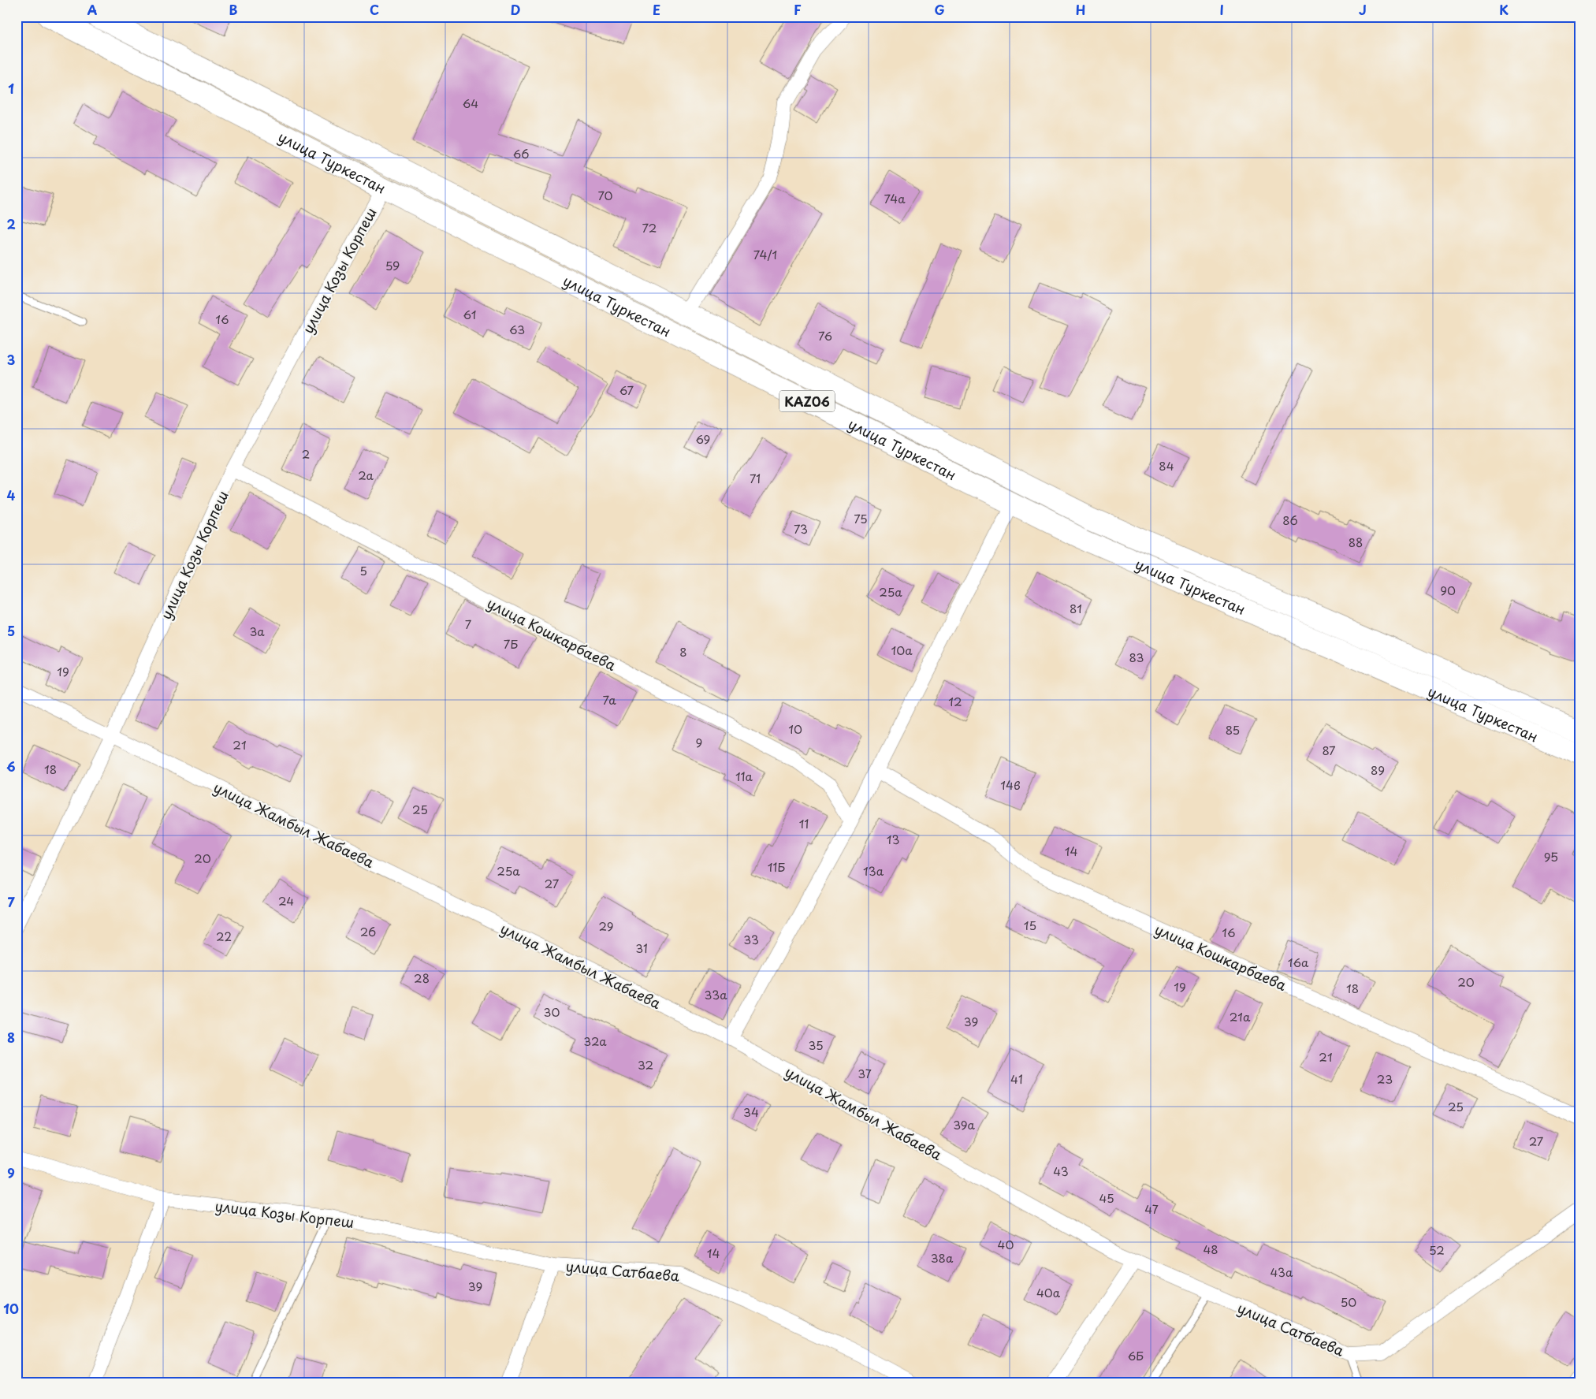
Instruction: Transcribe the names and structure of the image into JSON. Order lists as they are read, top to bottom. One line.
{"streets":{"highway":["улица Туркестан","KАZ06"],"street":["улица Козы Корпеш","улица Кошкарбаева","улица Жамбыл Жабаева","улица Сатбаева"]},"crossings":[["улица Туркестан","улица Козы Корпеш"],["улица Козы Корпеш","улица Кошкарбаева"],["улица Козы Корпеш","улица Жамбыл Жабаева"],["улица Козы Корпеш","улица Сатбаева"],["улица Жамбыл Жабаева","улица Сатбаева"]],"house_numbers":["64","66","70","74а","72","74/1","59","61","16","63","76","67","69","2","84","2а","71","75","86","73","88","5","90","25а","81","7","3а","7Б","10а","8","83","19","7а","12","10","85","9","21","87","18","89","11а","14в","25","11","13","14","95","20","11Б","25а","13а","27","24","15","29","26","16","22","33","31","16а","28","20","19","18","33а","30","21а","39","32а","35","21","32","37","41","23","25","34","39а","27","43","45","47","40","48","52","14","38а","43а","39","40а","50","6Б"],"grid":{"columns":["A","B","C","D","E","F","G","H","I","J","K"],"rows":["1","2","3","4","5","6","7","8","9","10"]}}
